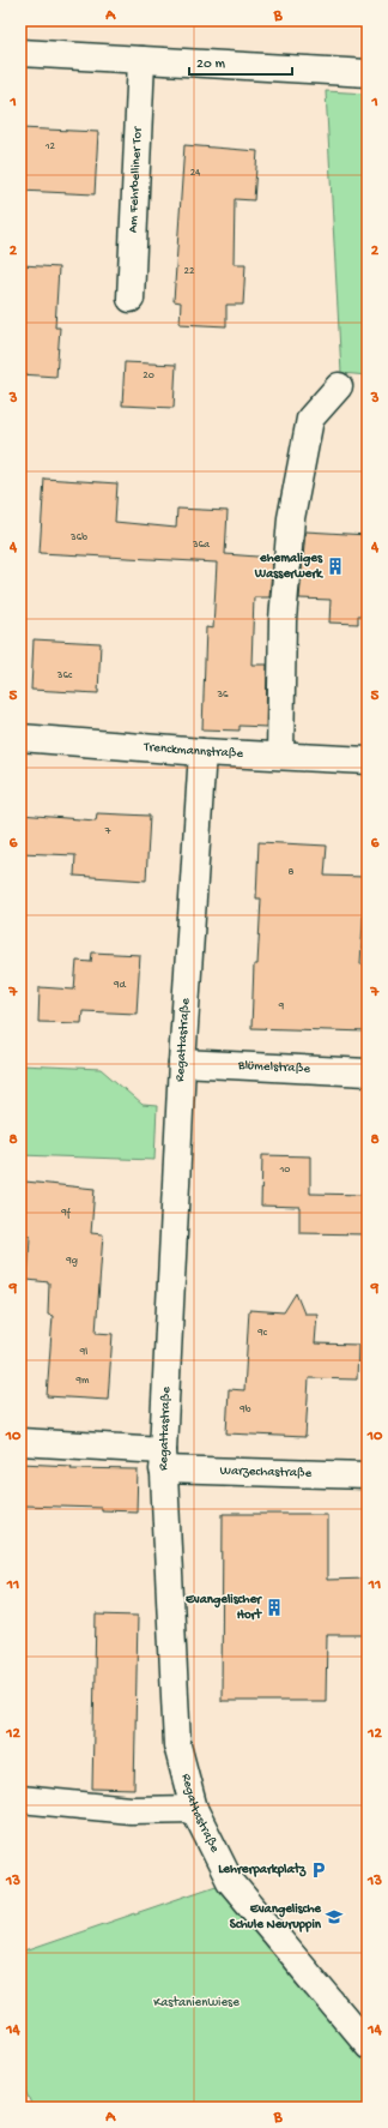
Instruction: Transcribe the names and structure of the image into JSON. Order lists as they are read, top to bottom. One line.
{"streets":{"street":["Am Fehrbelliner Tor","Trenckmannstraße","Regattastraße","Blümelstraße","Warzechastraße"]},"crossings":[["Trenckmannstraße","Regattastraße"],["Regattastraße","Blümelstraße"],["Regattastraße","Warzechastraße"]],"parks":["Kastanienwiese"],"places":{"building":["ehemaliges Wasserwerk","Evangelischer Hort"],"parking":["Lehrerparkplatz"],"school or university":["Evangelische Schule Neuruppin"]},"house_numbers":["12","24","22","20","36b","36a","36c","36","7","8","9d","9","10","9f","9g","9c","9l","9m","9b"],"scale_bar":"20 m","grid":{"columns":["A","B"],"rows":["1","2","3","4","5","6","7","8","9","10","11","12","13","14"]}}
